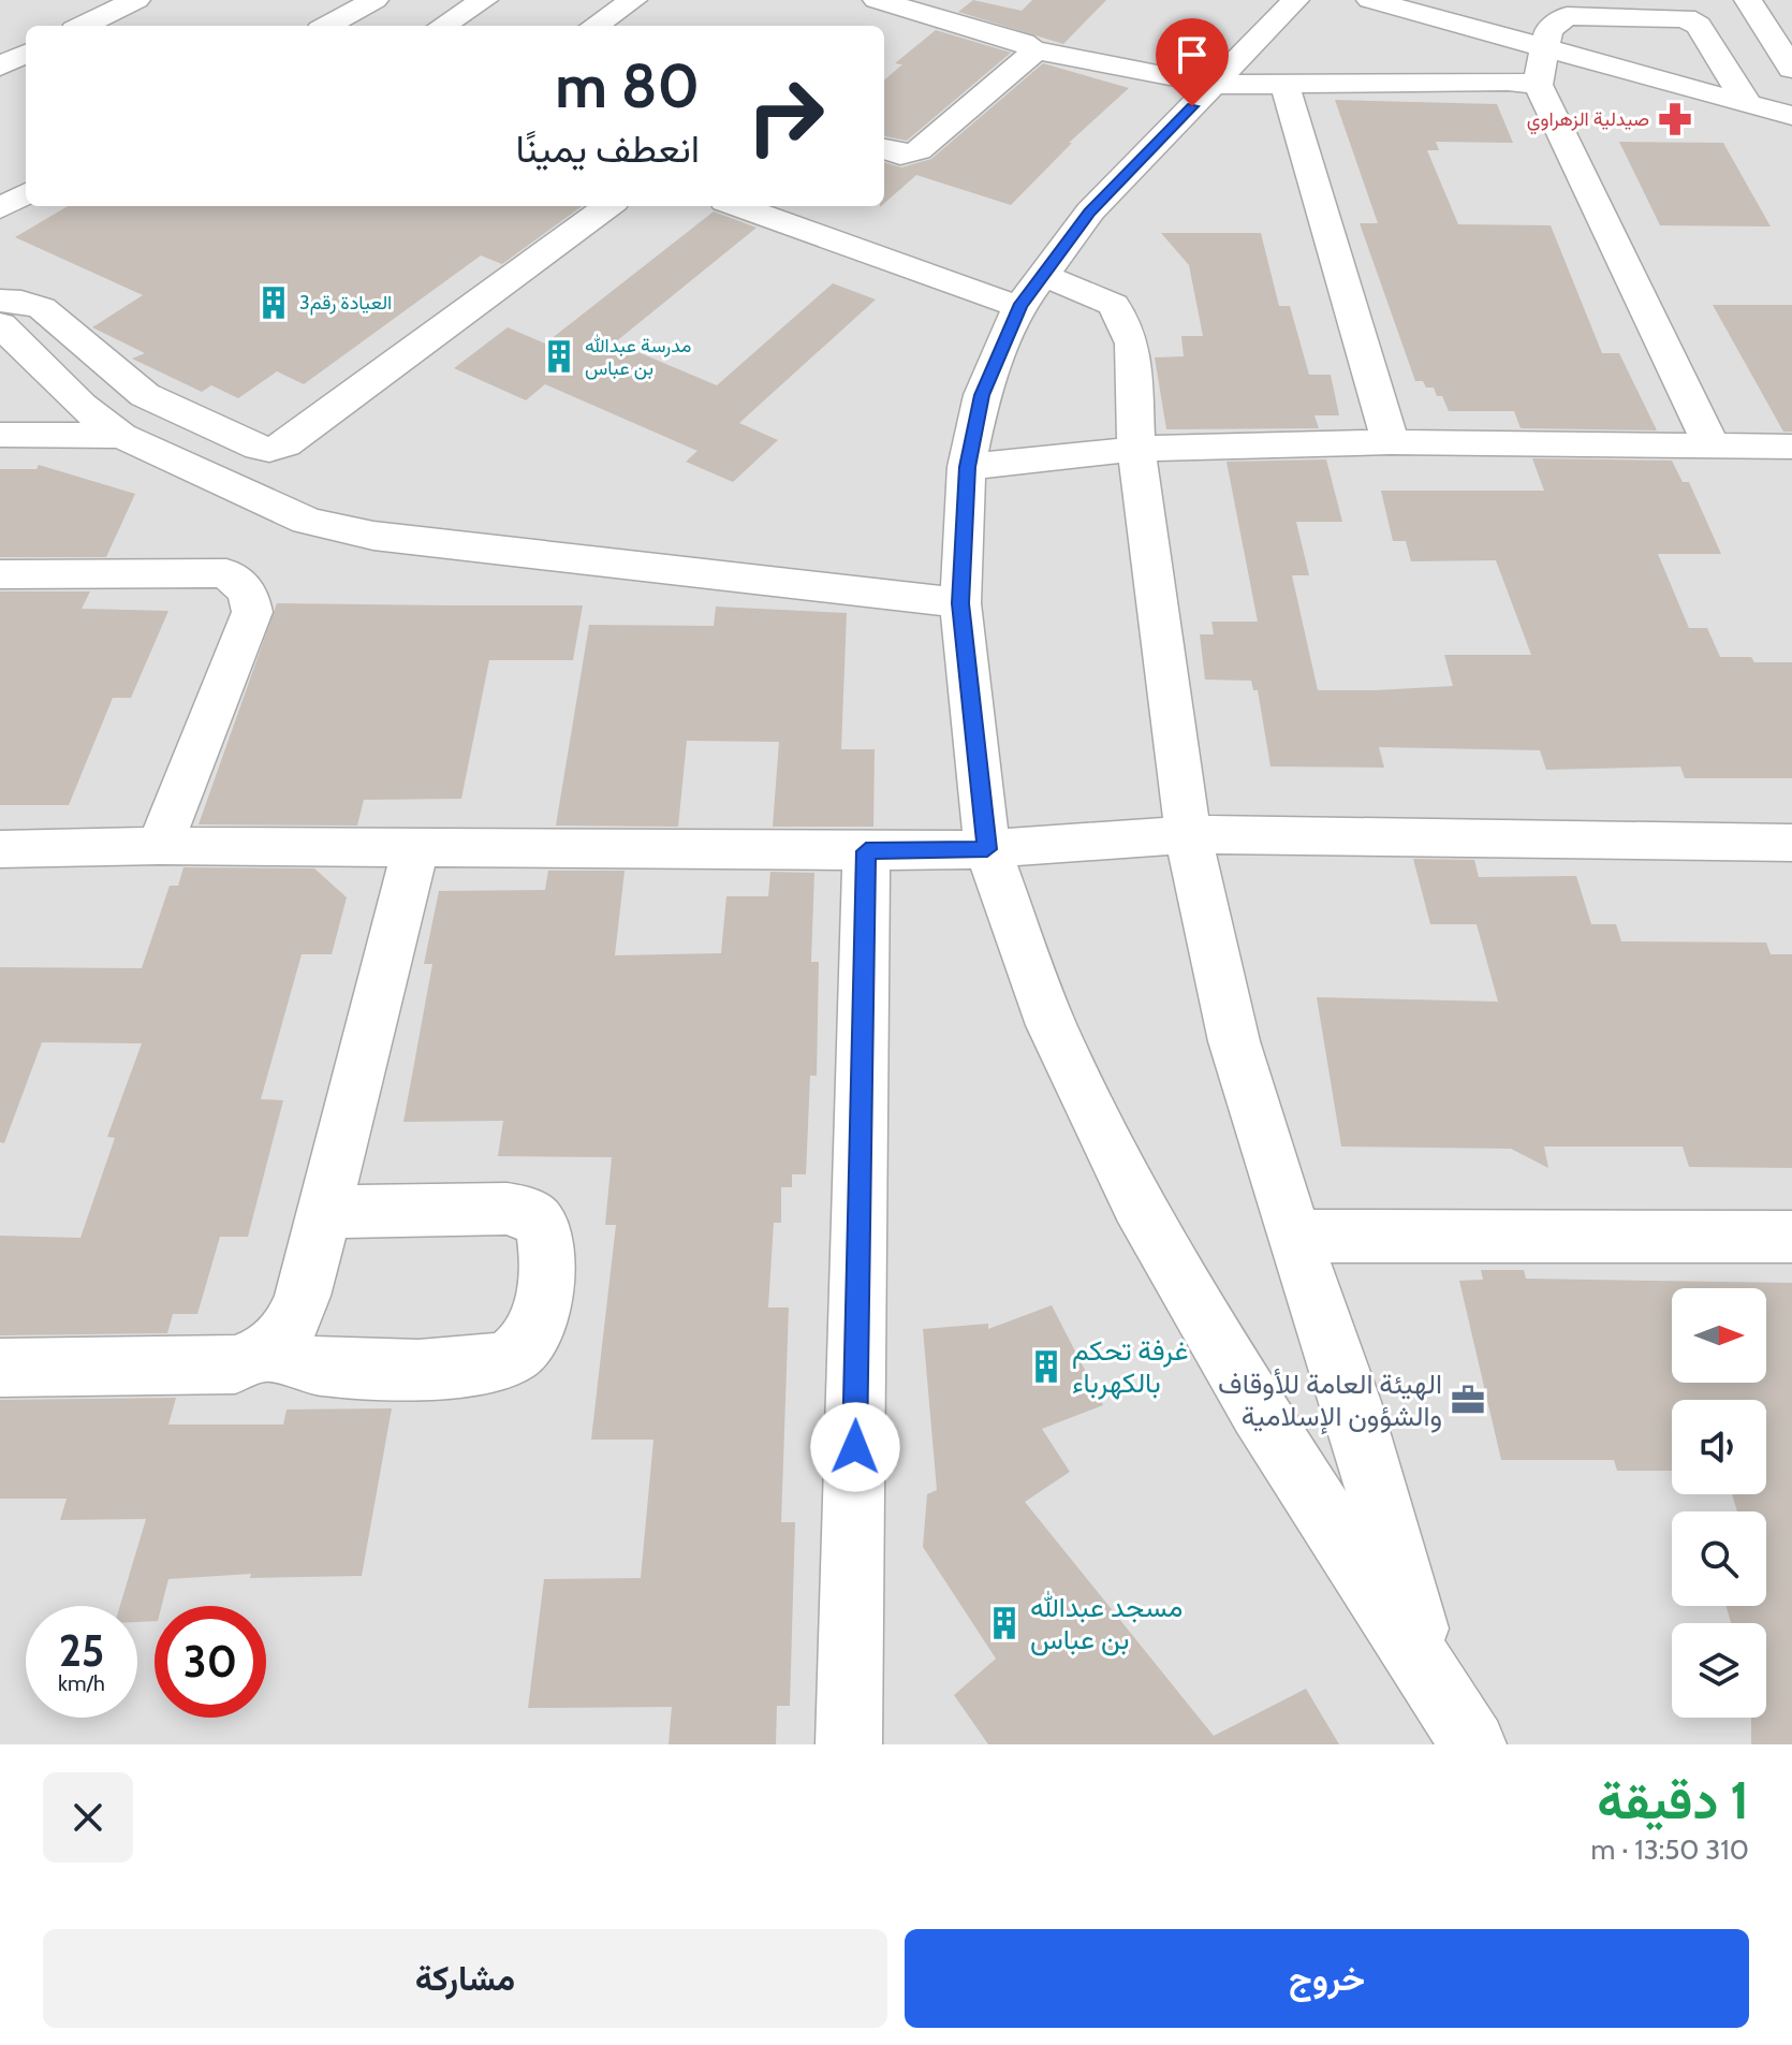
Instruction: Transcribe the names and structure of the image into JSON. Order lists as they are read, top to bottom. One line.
{"places":{"pharmacy":["صيدلية الزهراوي"],"building":["3العيادة رقم","مدرسة عبدالله بن عباس","غرفة تحكم بالكهرباء","مسجد عبدالله بن عباس"],"office":["الهيئة العامة للأوقاف والشؤون الإسلامية"]},"north":"right","page":{"turn":["80 m","انعطف يمينًا"],"speed":"25 km/h","limit":"30","heading":["1 دقيقة","310 m · 13:50"],"buttons":["خروج","مشاركة"]}}
